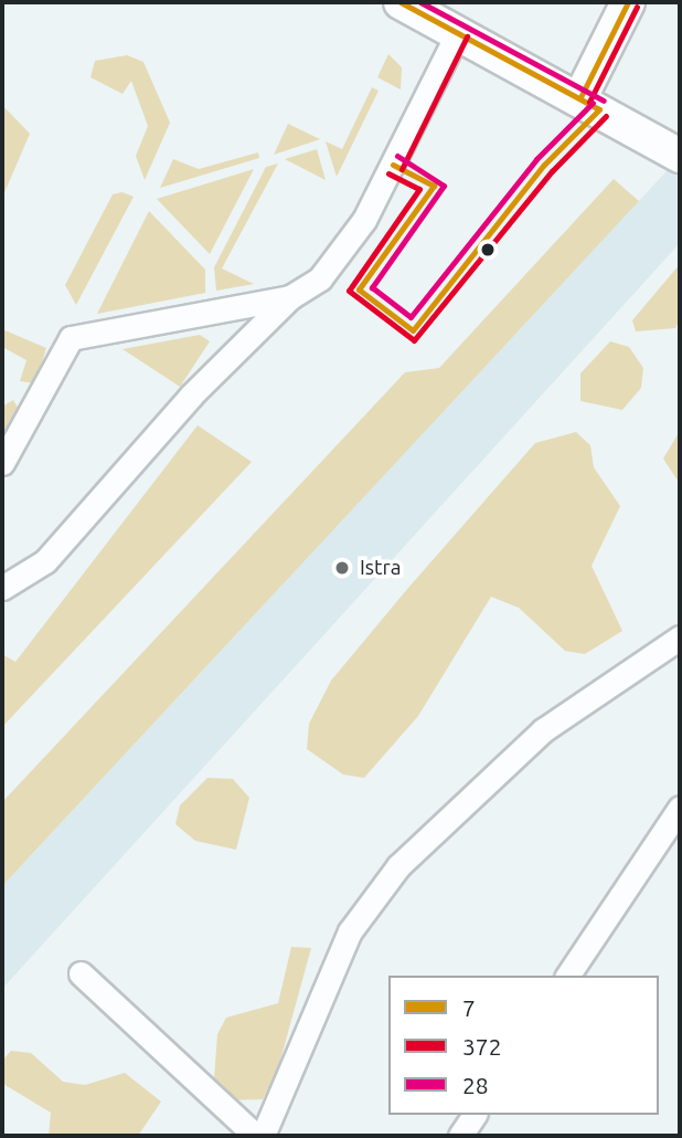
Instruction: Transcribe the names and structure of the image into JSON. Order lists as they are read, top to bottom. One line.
{"places":["Istra"],"lines":["transit line 7","transit line 28","transit line 372"],"legend":["7","372","28"]}
